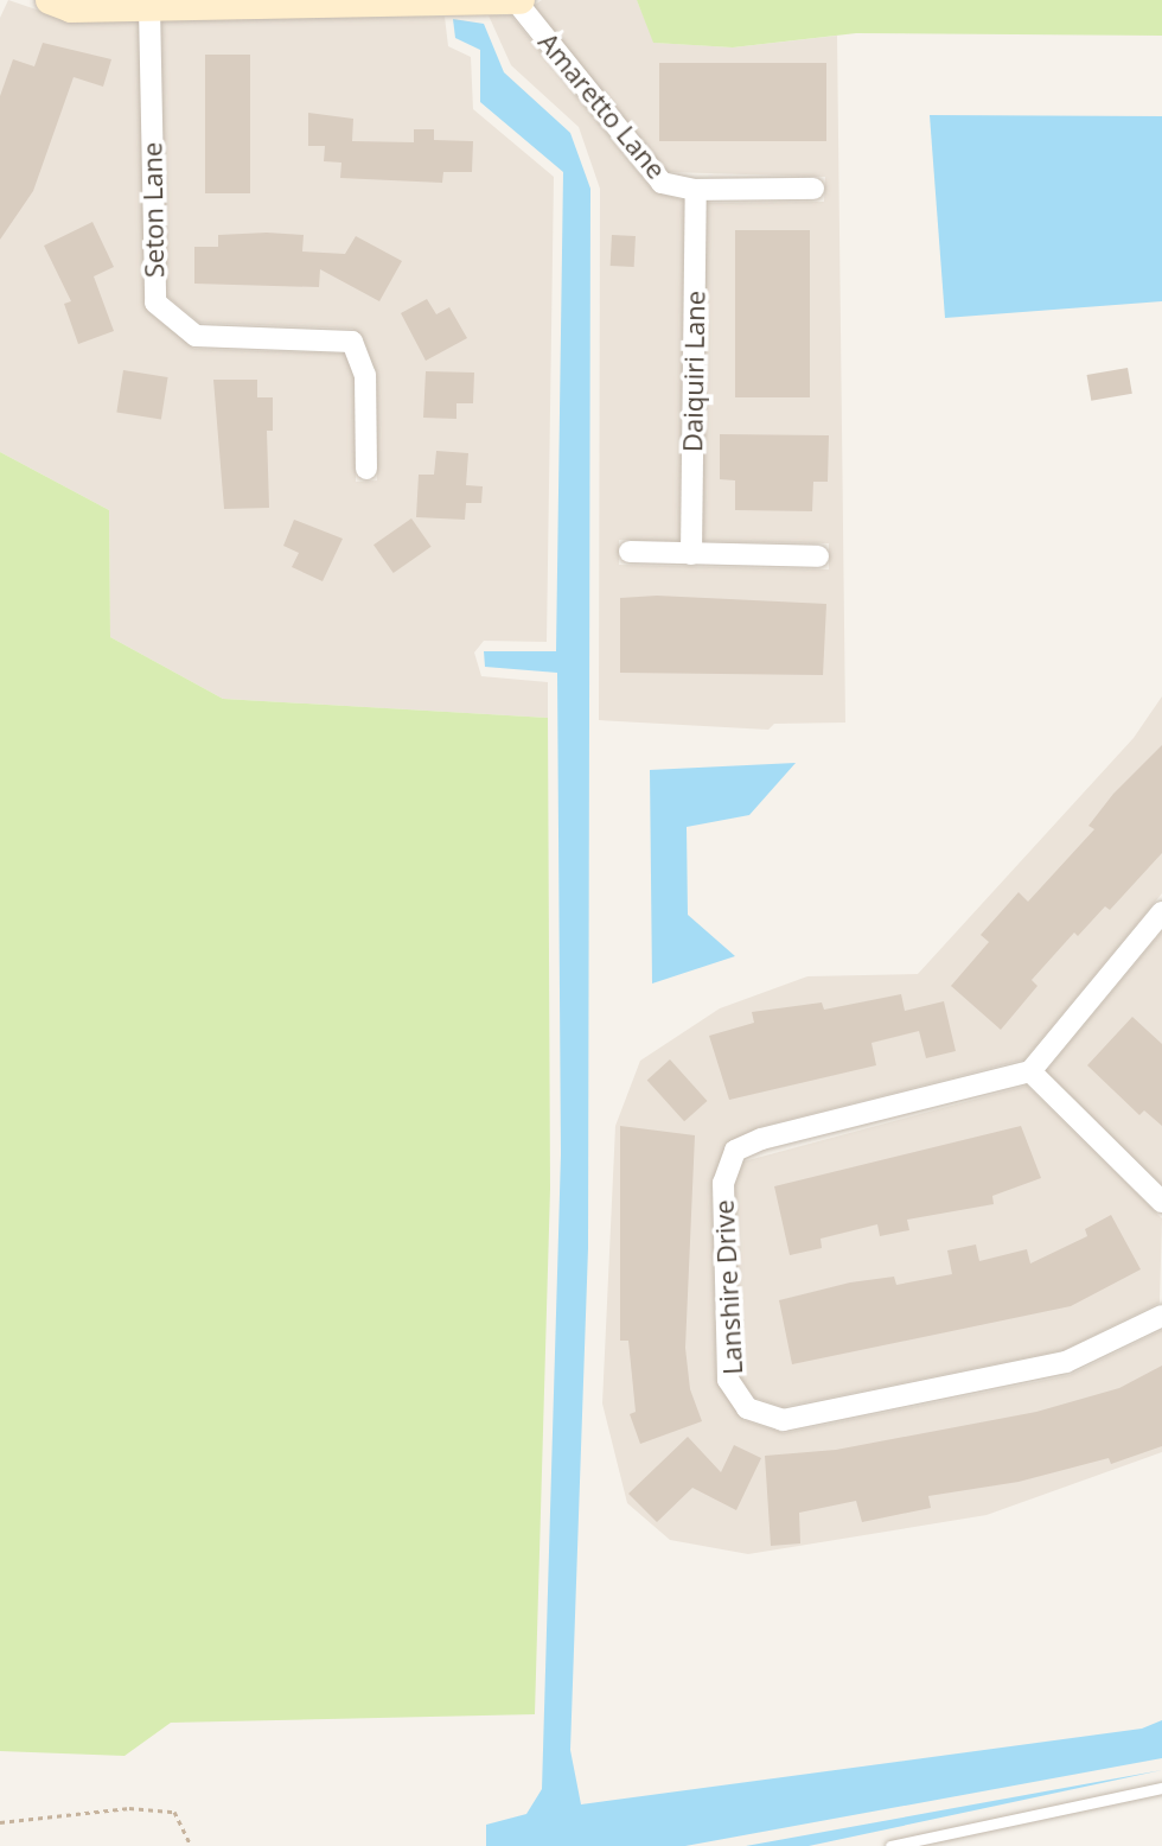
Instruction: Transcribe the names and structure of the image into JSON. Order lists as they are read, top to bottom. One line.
{"streets":{"street":["Amaretto Lane","Seton Lane","Daiquiri Lane","Lanshire Drive"]},"crossings":[["Amaretto Lane","Daiquiri Lane"]]}
